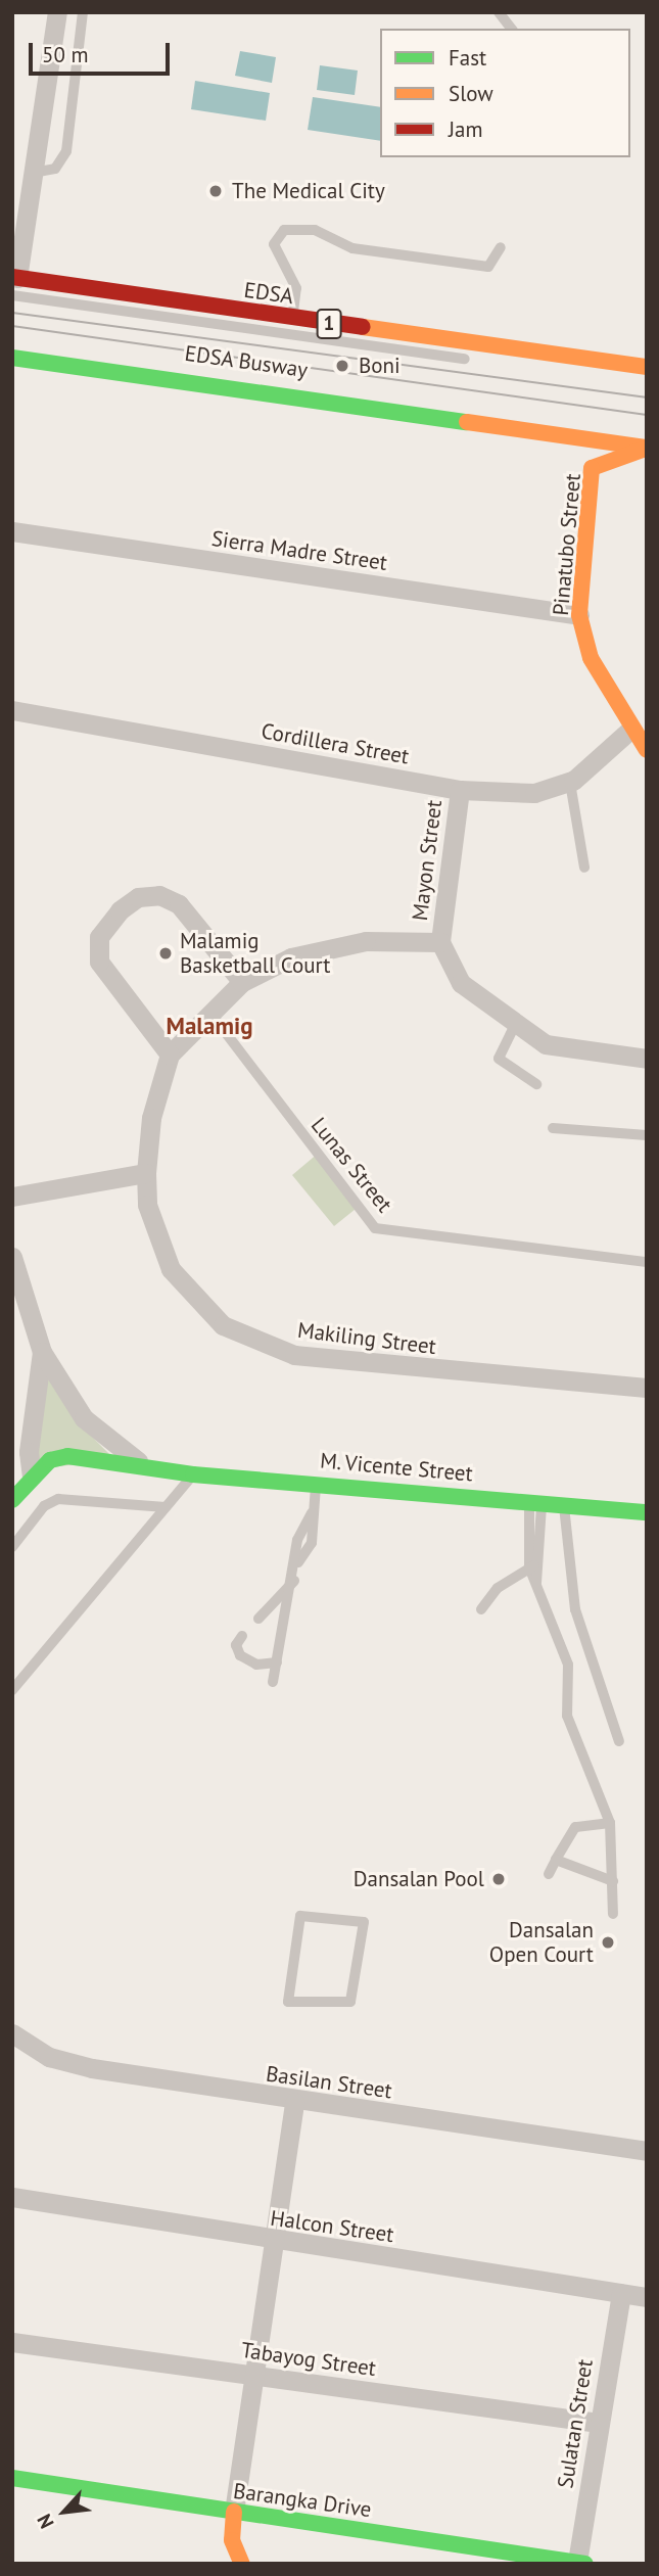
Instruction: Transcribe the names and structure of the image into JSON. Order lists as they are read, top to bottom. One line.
{"streets":{"main road":["EDSA","1","Pinatubo Street","M. Vicente Street","Barangka Drive"],"street":["Sierra Madre Street","Cordillera Street","Mayon Street","Makiling Street","Basilan Street","Halcon Street","Tabayog Street","Sulatan Street"],"lane":["EDSA Busway","Lunas Street"]},"crossings":[["EDSA","EDSA Busway"],["Pinatubo Street","Sierra Madre Street"],["Pinatubo Street","Cordillera Street"],["Cordillera Street","Mayon Street"],["Mayon Street","Makiling Street"],["Lunas Street","Makiling Street"],["Halcon Street","Sulatan Street"],["Tabayog Street","Sulatan Street"],["Sulatan Street","Barangka Drive"]],"districts":["Malamig"],"places":["The Medical City","Boni","Malamig Basketball Court","Dansalan Pool","Dansalan Open Court"],"legend":["Fast","Slow","Jam"],"scale_bar":"50 m","north":"bottom left"}
